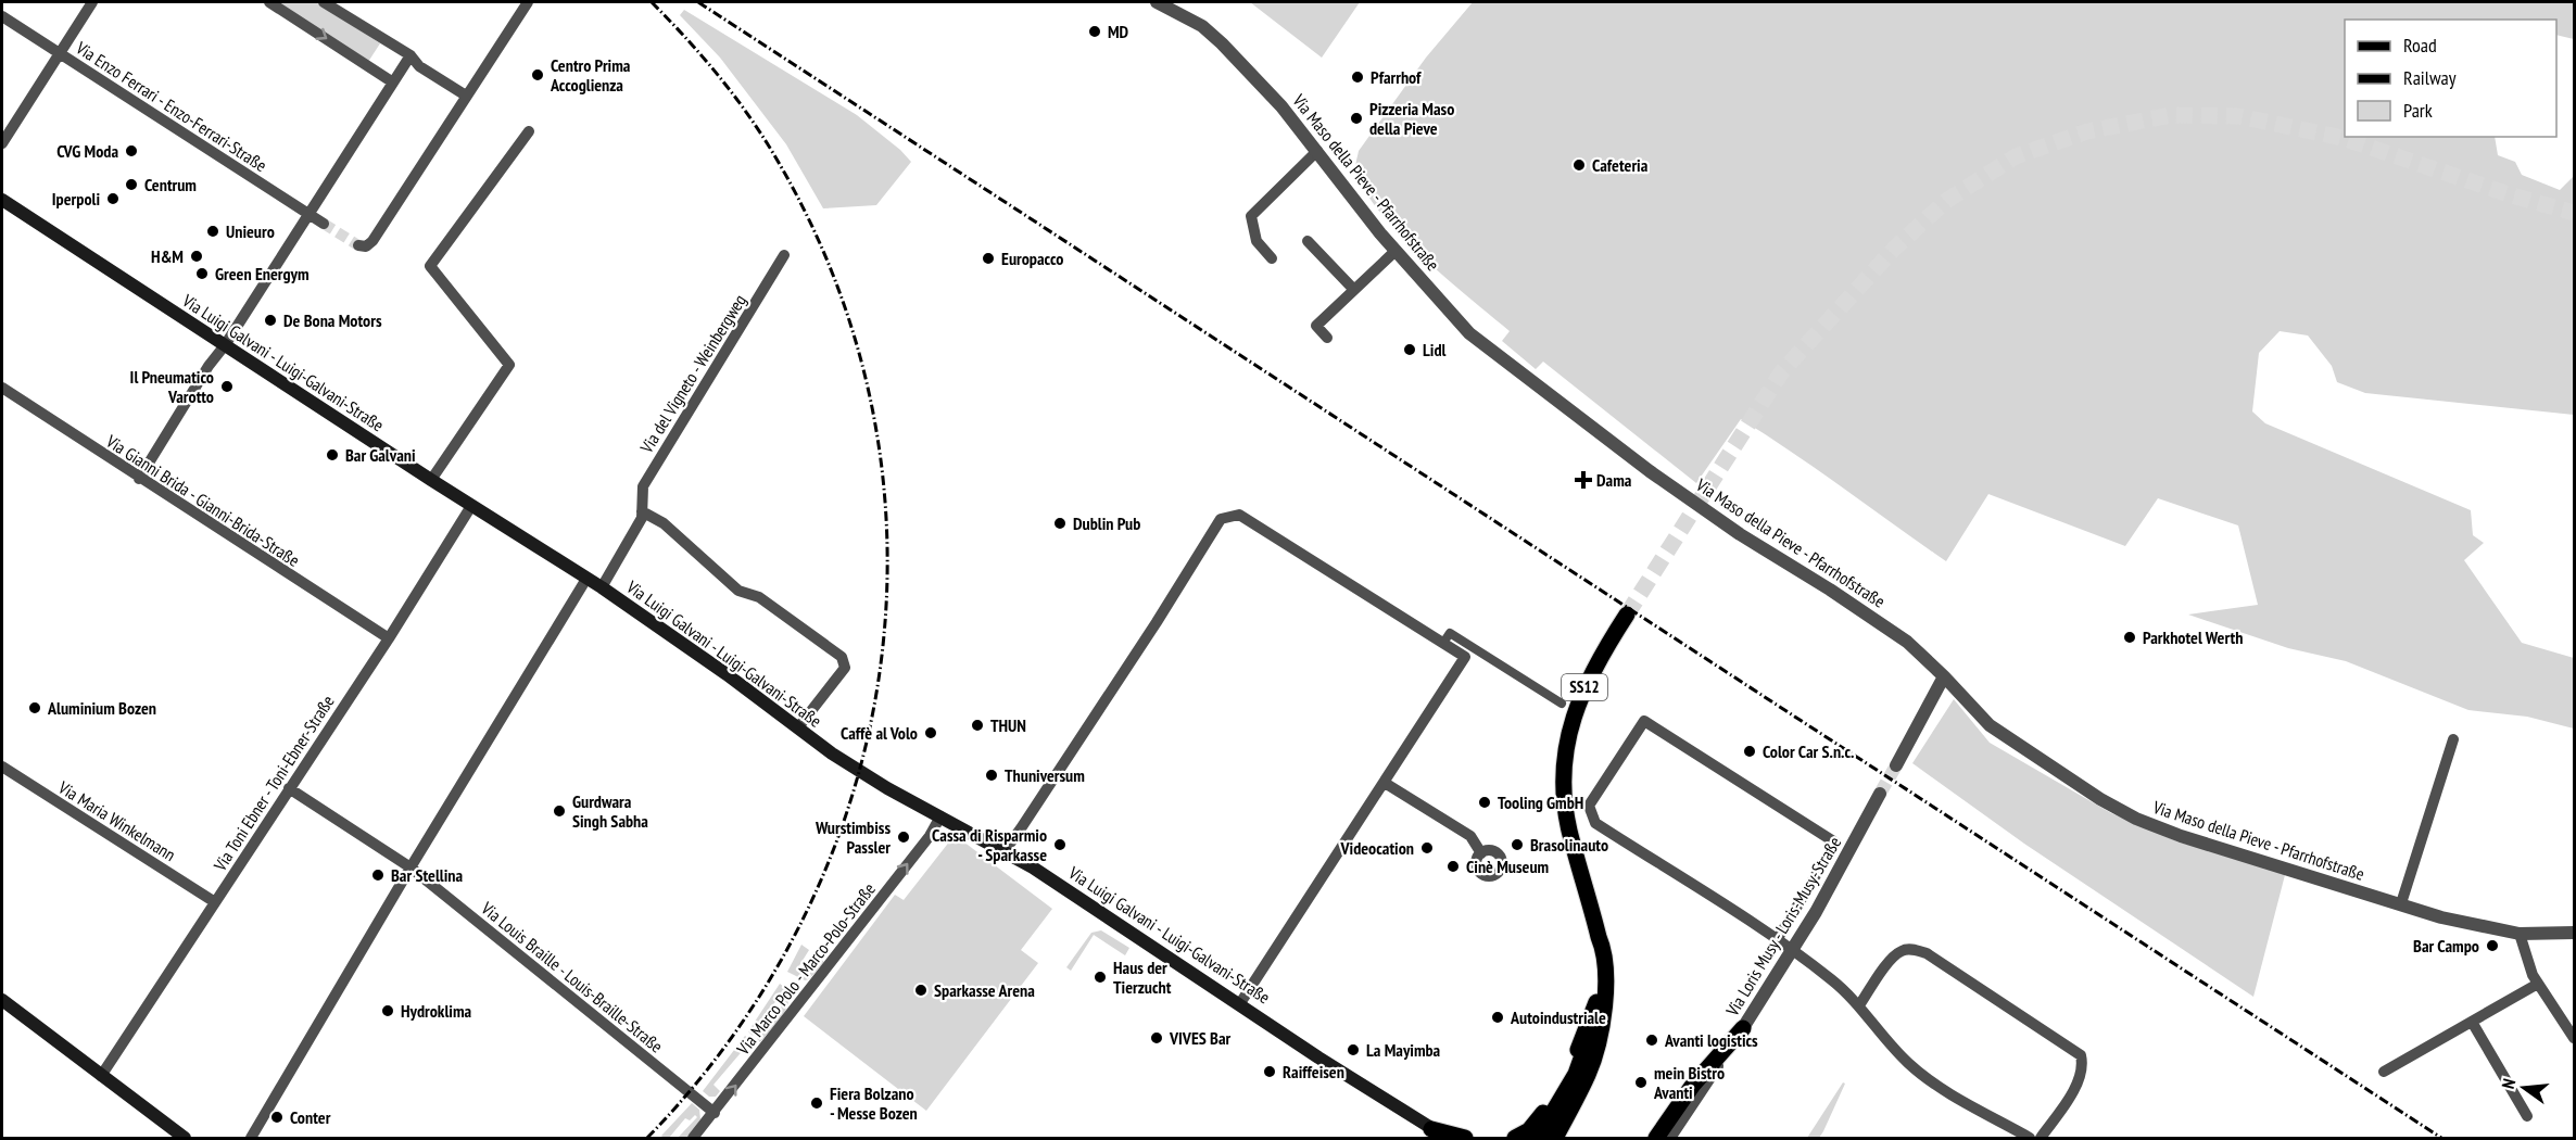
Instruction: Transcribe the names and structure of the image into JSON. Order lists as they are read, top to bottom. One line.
{"streets":{"main road":["Via Luigi Galvani - Luigi-Galvani-Straße","SS12"],"street":["Via Enzo Ferrari - Enzo-Ferrari-Straße","Via Maso della Pieve - Pfarrhofstraße","Via del Vigneto - Weinbergweg","Via Gianni Brida - Gianni-Brida-Straße","Via Toni Ebner - Toni-Ebner-Straße","Via Maria Winkelmann","Via Loris Musy - Loris-Musy-Straße","Via Marco Polo - Marco-Polo-Straße","Via Louis Braille - Louis-Braille-Straße"]},"crossings":[["Via Luigi Galvani - Luigi-Galvani-Straße","Via del Vigneto - Weinbergweg"],["Via Luigi Galvani - Luigi-Galvani-Straße","Via Toni Ebner - Toni-Ebner-Straße"],["Via Luigi Galvani - Luigi-Galvani-Straße","Via Marco Polo - Marco-Polo-Straße"],["Via Gianni Brida - Gianni-Brida-Straße","Via Toni Ebner - Toni-Ebner-Straße"],["Via Toni Ebner - Toni-Ebner-Straße","Via Maria Winkelmann"],["Via Toni Ebner - Toni-Ebner-Straße","Via Louis Braille - Louis-Braille-Straße"],["Via Marco Polo - Marco-Polo-Straße","Via Louis Braille - Louis-Braille-Straße"]],"one_way":["Via Marco Polo - Marco-Polo-Straße"],"places":{"other":["MD","Centro Prima Accoglienza","Pfarrhof","Pizzeria Maso della Pieve","CVG Moda","Cafeteria","Centrum","Iperpoli","Unieuro","H&M","Europacco","Green Energym","De Bona Motors","Lidl","Il Pneumatico Varotto","Bar Galvani","Dublin Pub","Parkhotel Werth","Aluminium Bozen","THUN","Caffè al Volo","Color Car S.n.c.","Thuniversum","Tooling GmbH","Gurdwara Singh Sabha","Wurstimbiss Passler","Cassa di Risparmio - Sparkasse","Brasolinauto","Videocation","Cinè Museum","Bar Stellina","Bar Campo","Haus der Tierzucht","Sparkasse Arena","Hydroklima","Autoindustriale","VIVES Bar","Avanti logistics","La Mayimba","Raiffeisen","mein Bistro Avanti","Fiera Bolzano - Messe Bozen","Conter"],"health":["Dama"]},"legend":["Road","Railway","Park"],"north":"left"}
